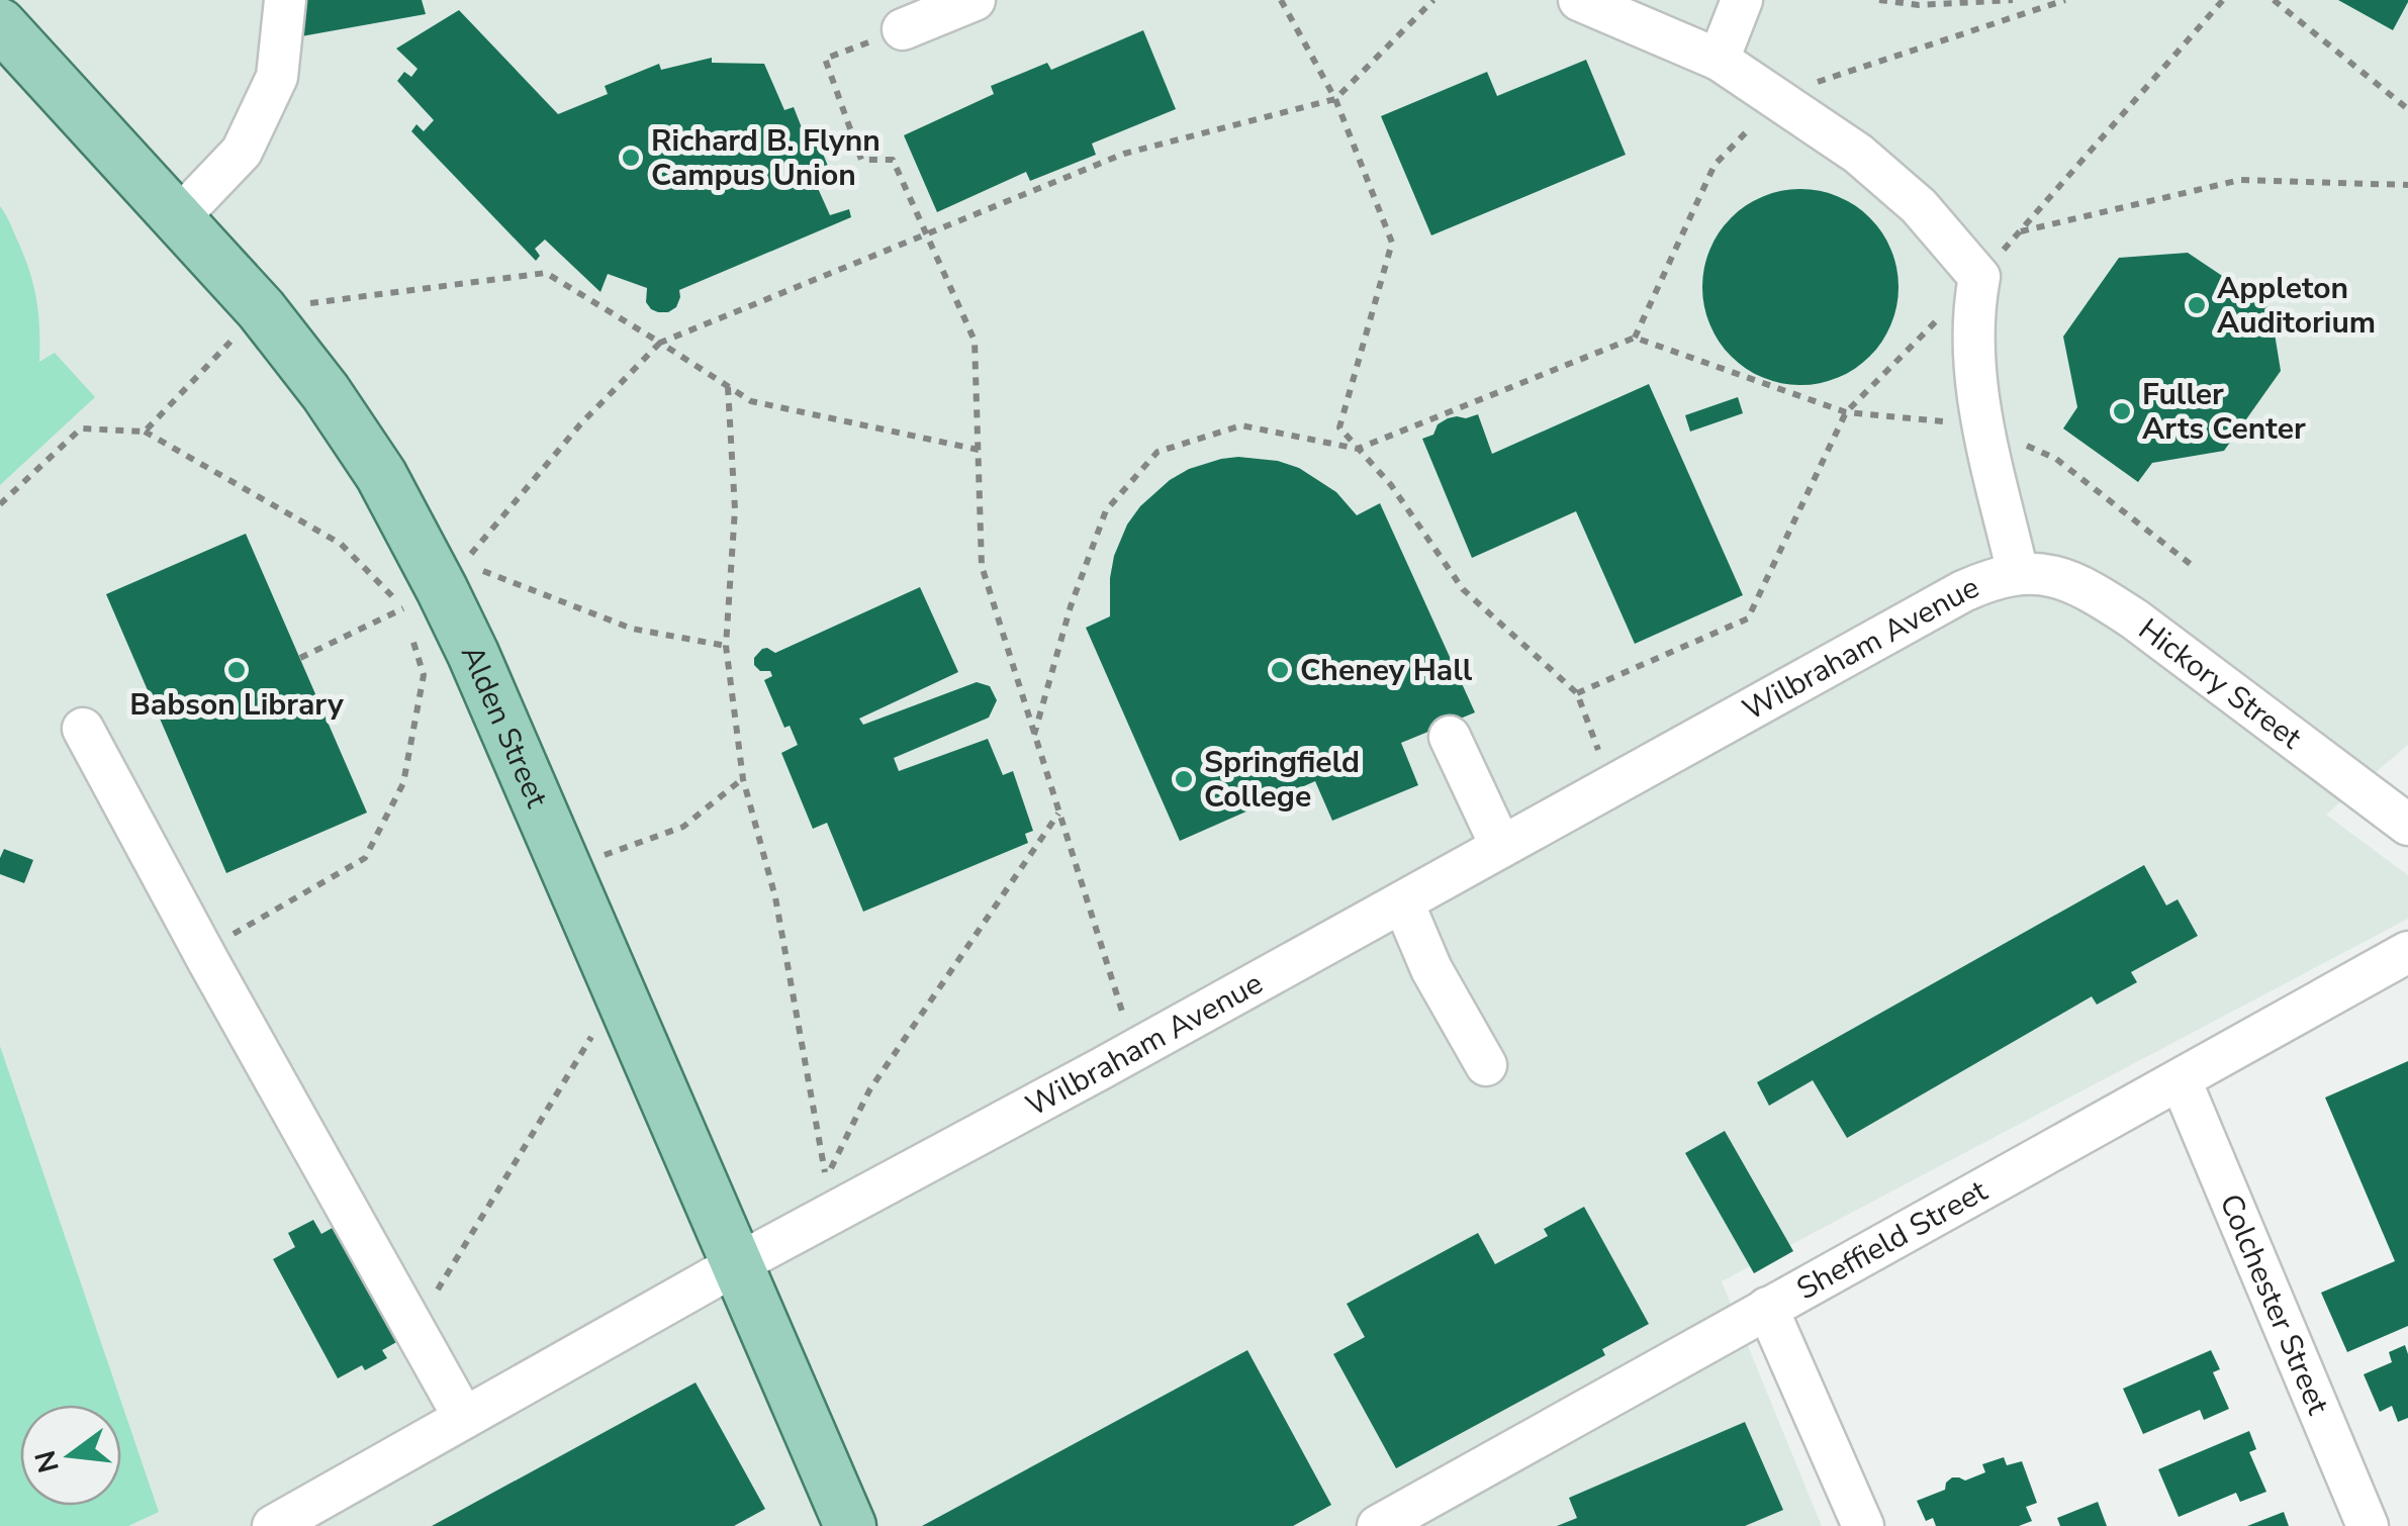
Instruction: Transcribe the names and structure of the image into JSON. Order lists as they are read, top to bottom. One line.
{"streets":{"main road":["Alden Street"],"street":["Wilbraham Avenue","Hickory Street","Sheffield Street","Colchester Street"]},"crossings":[["Wilbraham Avenue","Hickory Street"],["Wilbraham Avenue","Alden Street"],["Sheffield Street","Colchester Street"]],"places":["Richard B. Flynn Campus Union","Appleton Auditorium","Fuller Arts Center","Babson Library","Cheney Hall","Springfield College"],"north":"left"}
